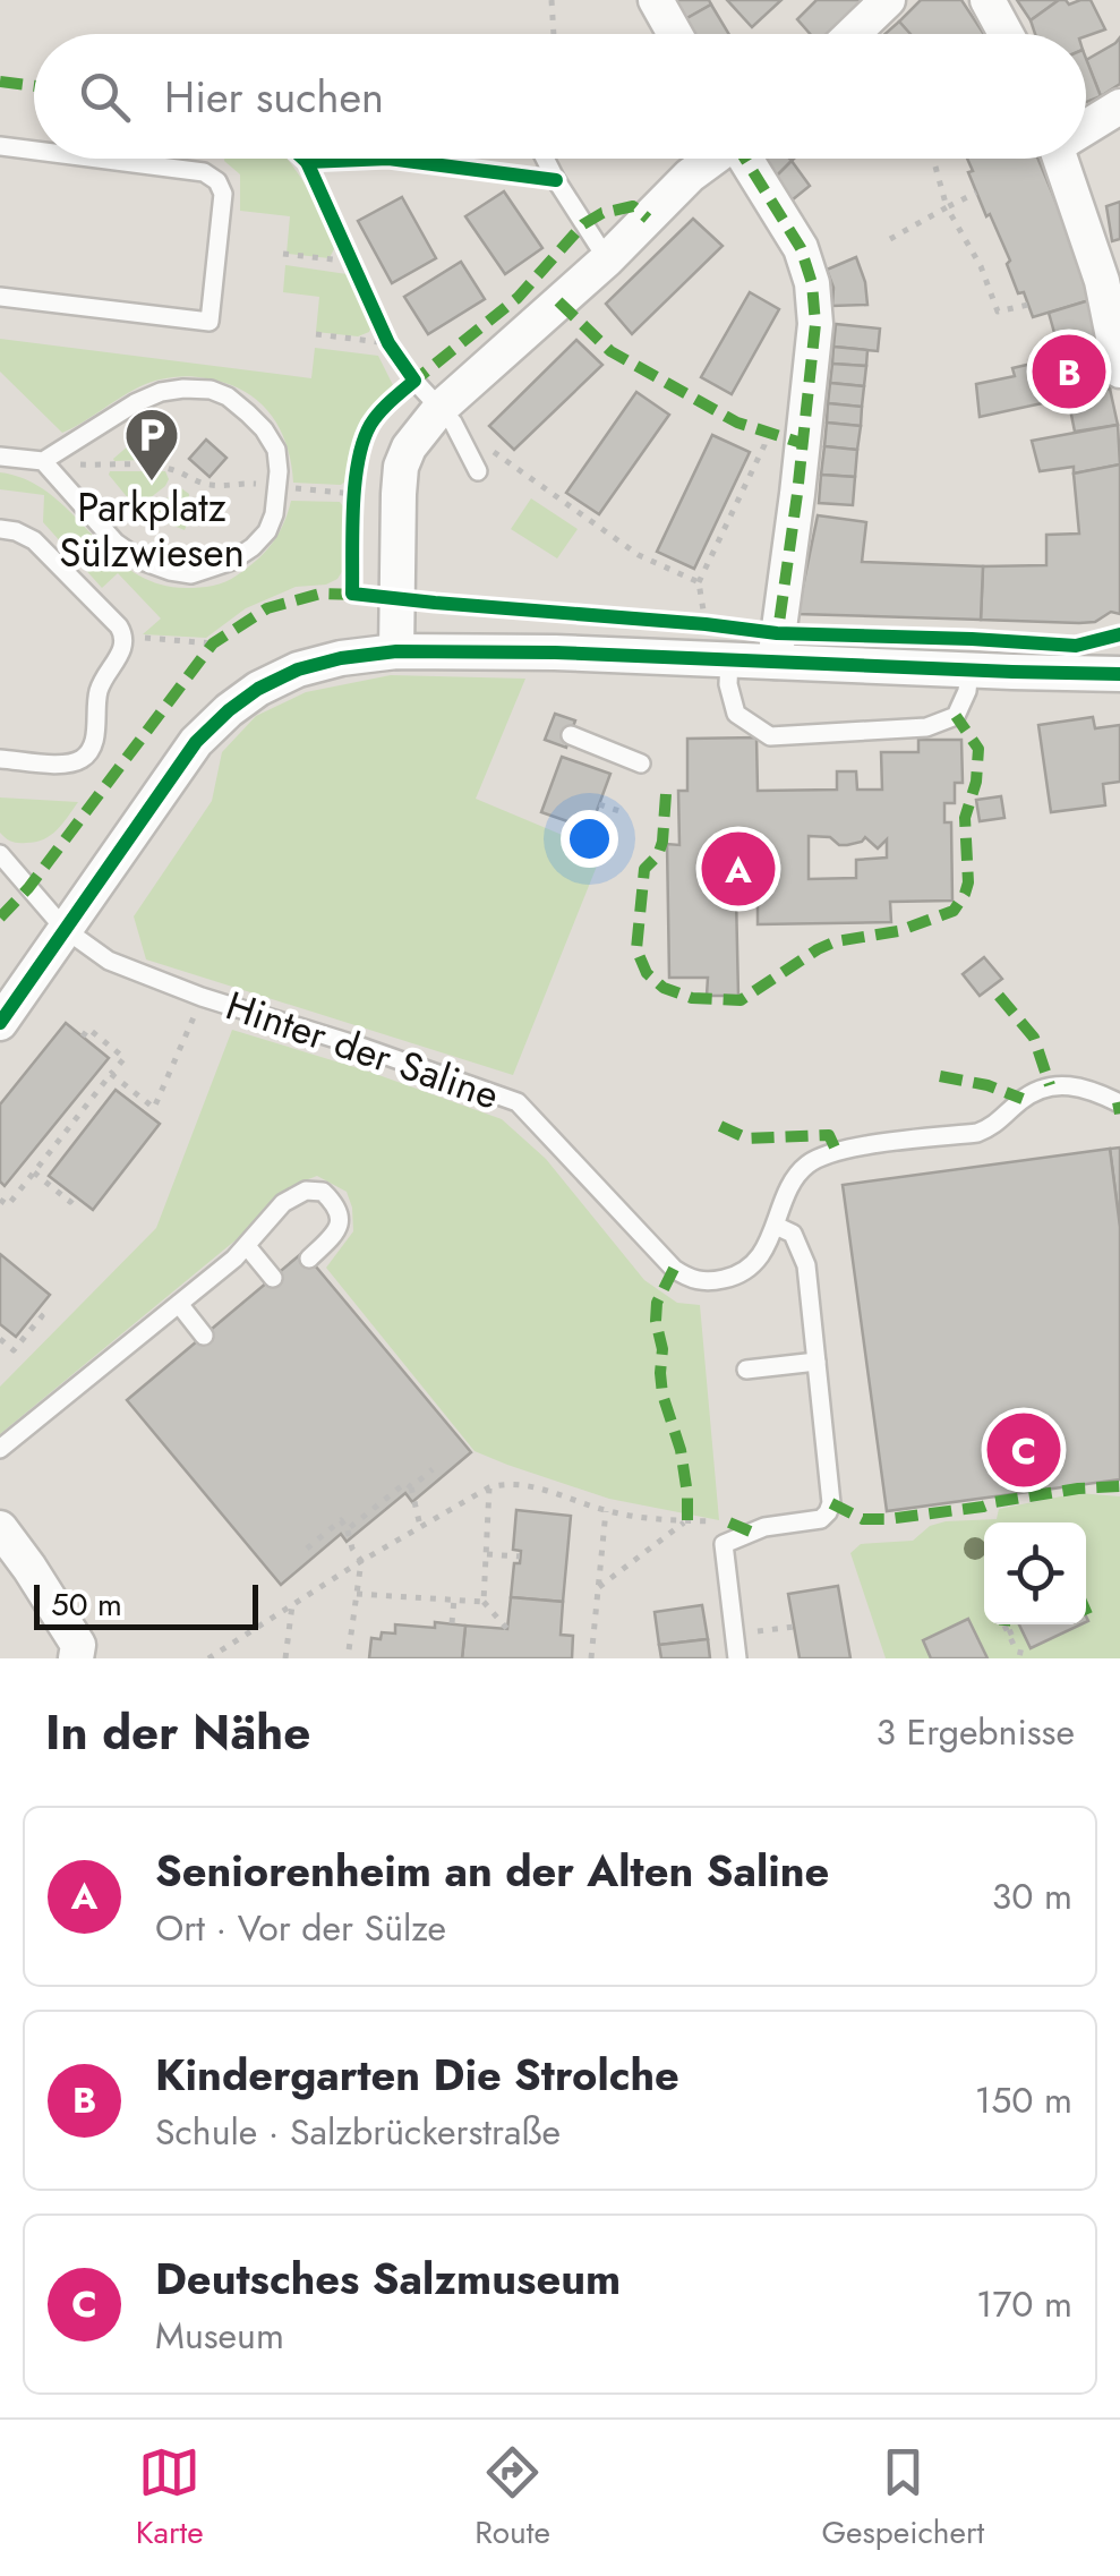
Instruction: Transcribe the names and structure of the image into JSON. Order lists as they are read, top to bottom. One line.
{"streets":{"lane":["Hinter der Saline"]},"places":{"parking":["Parkplatz Sülzwiesen"]},"scale_bar":"50 m","page":{"search":"Hier suchen","pins":["B","A","C"],"scale":"50 m","heading":["In der Nähe","3 Ergebnisse"],"list":[{"mark":"A","name":"Seniorenheim an der Alten Saline","note":"Ort · Vor der Sülze","value":"30 m"},{"mark":"B","name":"Kindergarten Die Strolche","note":"Schule · Salzbrückerstraße","value":"150 m"},{"mark":"C","name":"Deutsches Salzmuseum","note":"Museum","value":"170 m"}],"nav":["Karte","Route","Gespeichert"]}}
